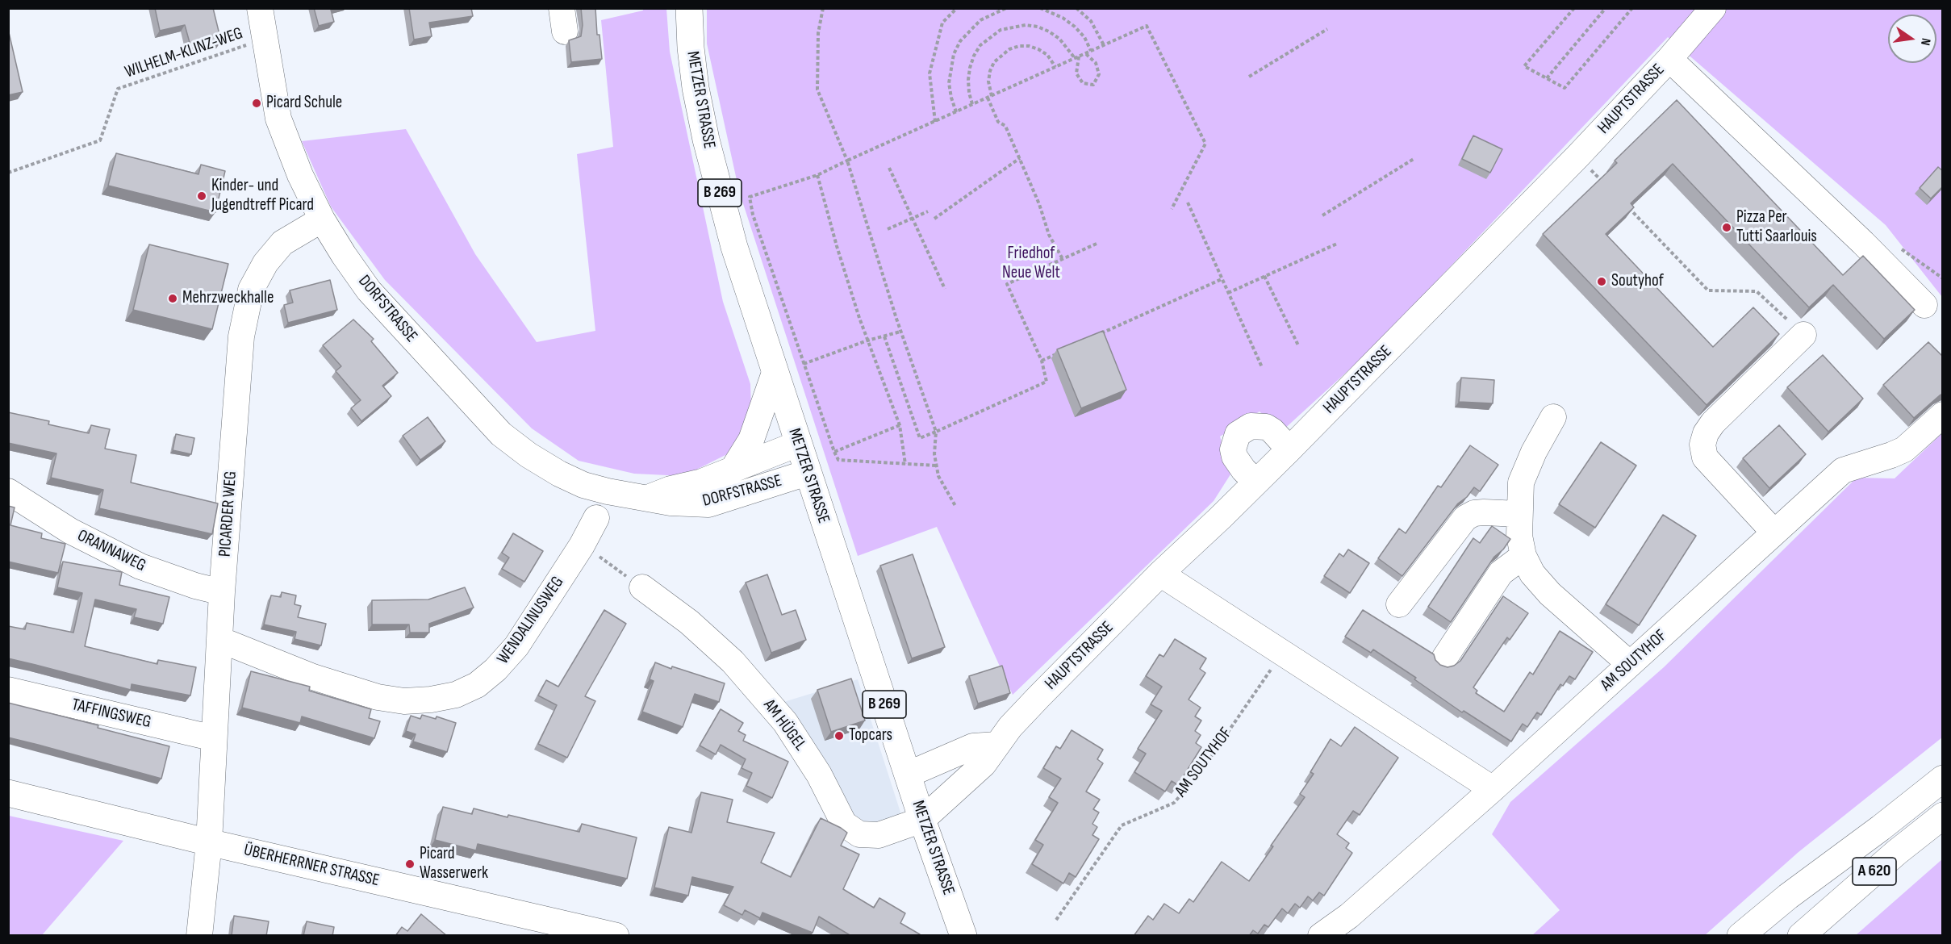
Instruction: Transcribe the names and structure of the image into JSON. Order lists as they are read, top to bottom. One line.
{"streets":{"main road":["METZER STRASSE","B 269","ÜBERHERRNER STRASSE","A 620"],"street":["HAUPTSTRASSE","DORFSTRASSE","PICARDER WEG","ORANNAWEG","WENDALINUSWEG","AM SOUTYHOF","TAFFINGSWEG","AM HÜGEL"],"path":["WILHELM-KLINZ-WEG"]},"crossings":[["WILHELM-KLINZ-WEG","DORFSTRASSE"],["HAUPTSTRASSE","METZER STRASSE"],["HAUPTSTRASSE","AM HÜGEL"],["METZER STRASSE","DORFSTRASSE"],["METZER STRASSE","AM HÜGEL"],["DORFSTRASSE","PICARDER WEG"],["PICARDER WEG","ORANNAWEG"],["PICARDER WEG","WENDALINUSWEG"],["PICARDER WEG","TAFFINGSWEG"],["PICARDER WEG","ÜBERHERRNER STRASSE"]],"parks":["Friedhof Neue Welt"],"places":["Picard Schule","Kinder- und Jugendtreff Picard","Pizza Per Tutti Saarlouis","Soutyhof","Mehrzweckhalle","Topcars","Picard Wasserwerk"],"north":"right"}
